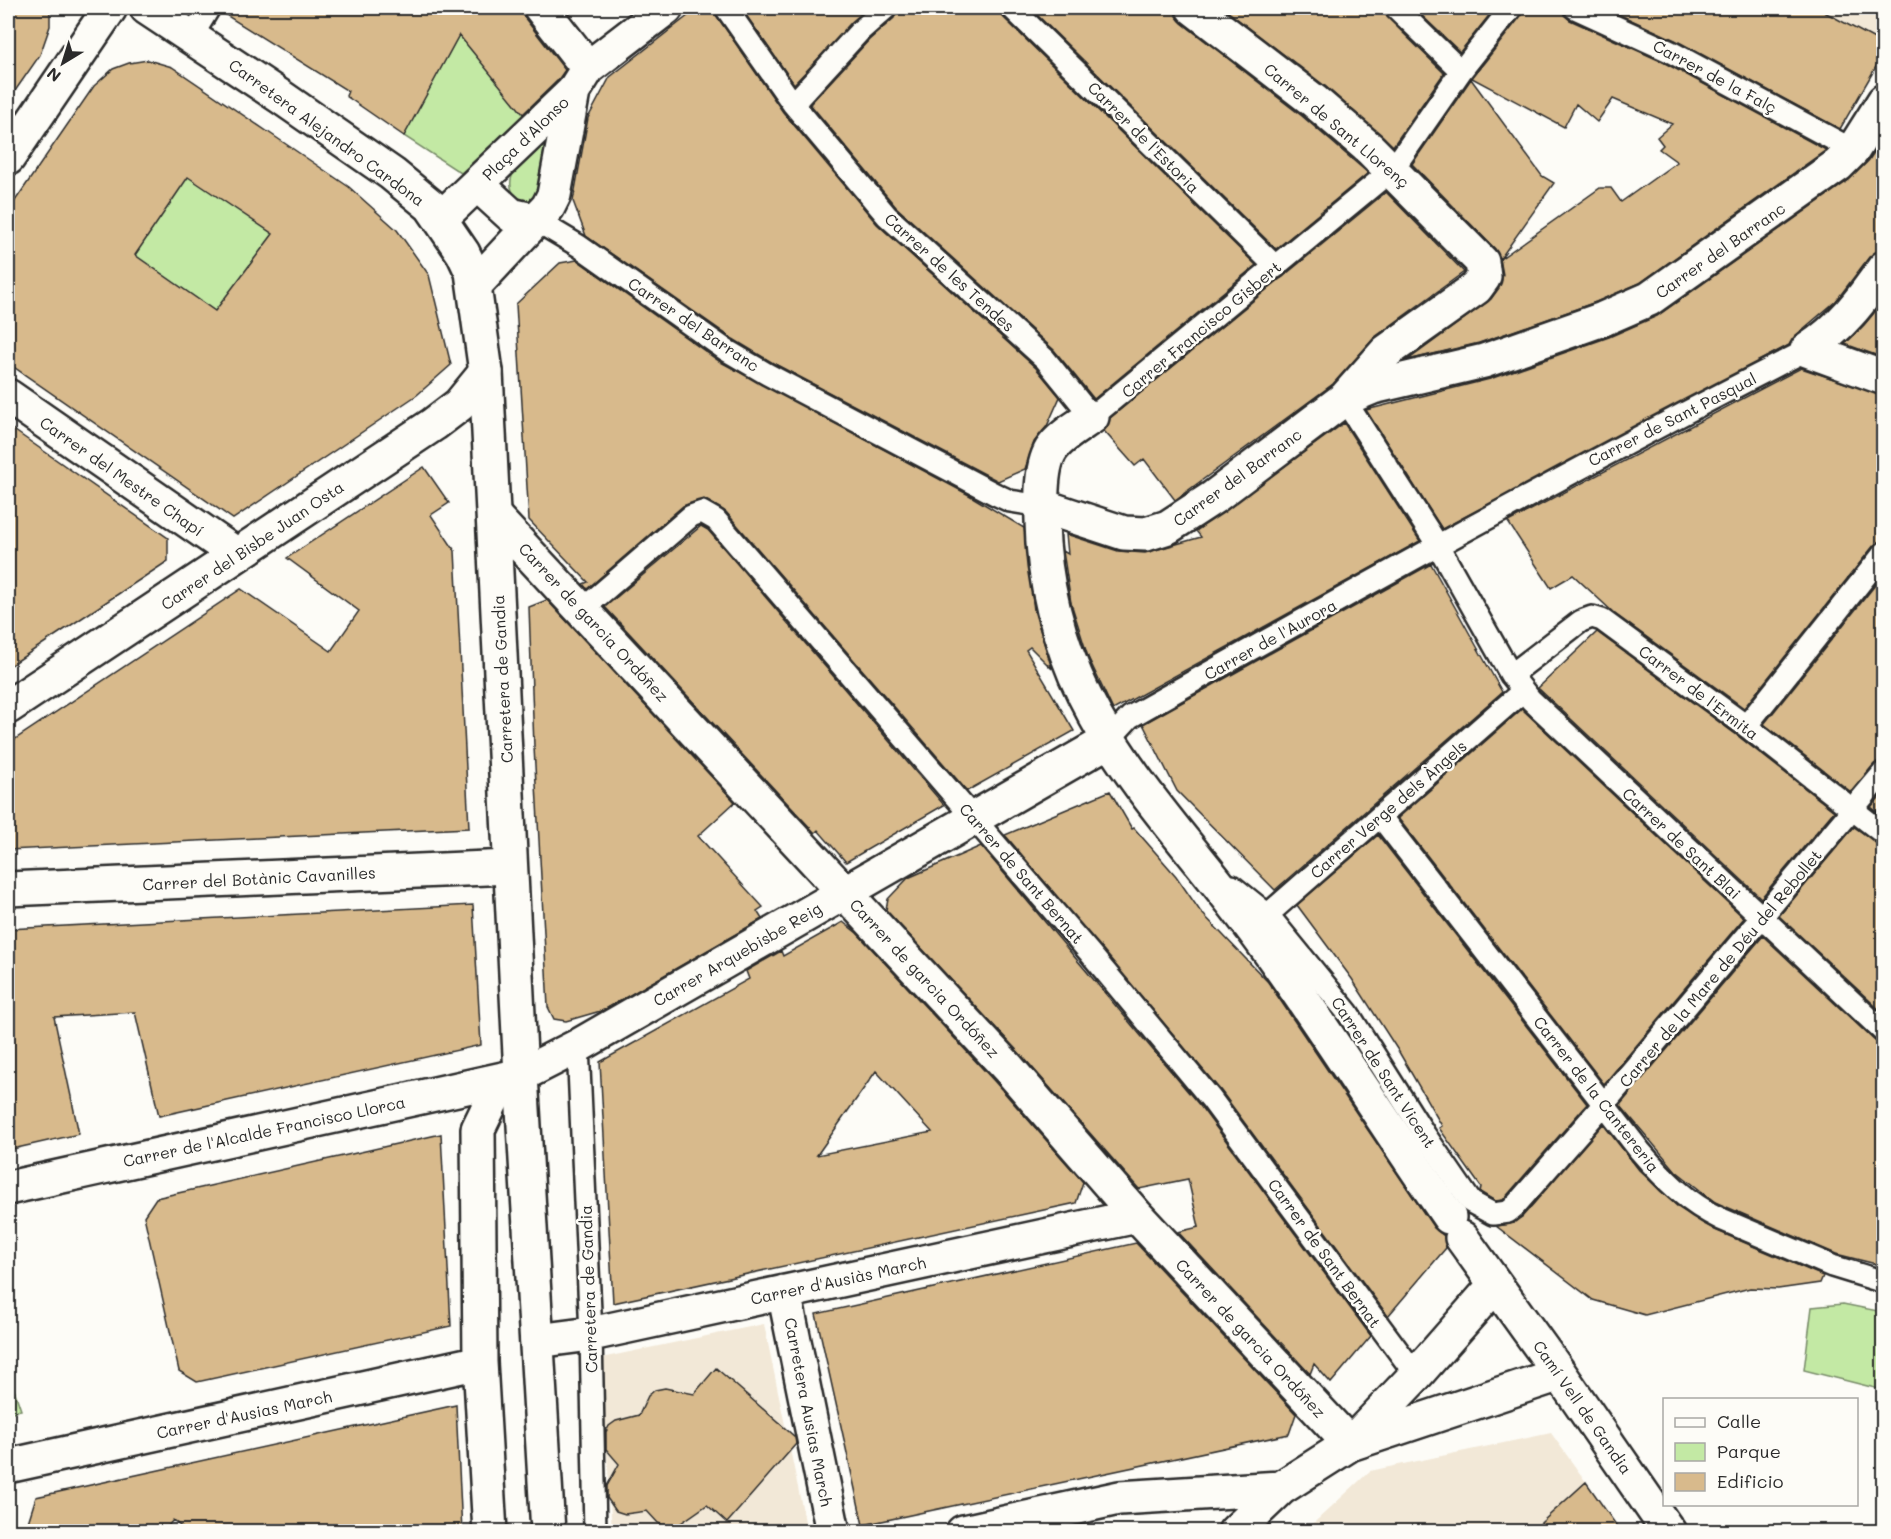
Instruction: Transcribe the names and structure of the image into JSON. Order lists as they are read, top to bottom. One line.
{"streets":{"street":["Carrer de Sant Llorenç","Carretera Alejandro Cardona","Plaça d'Alonso","Carrer del Barranc","Carrer Francisco Gisbert","Carrer de Sant Pasqual","Carrer del Mestre Chapí","Carrer del Bisbe Juan Osta","Carrer de garcia Ordóñez","Carretera de Gandia","Carrer del Botànic Cavanilles","Carrer Arquebisbe Reig","Carrer de Sant Vicent","Carrer de l'Alcalde Francisco Llorca","Carrer d'Ausiàs March","Camí Vell de Gandia","Carretera Ausias March","Carrer d'Ausias March"],"lane":["Carrer de la Falç","Carrer de l'Estoria","Carrer de les Tendes","Carrer de l'Aurora","Carrer de l'Ermita","Carrer Verge dels Àngels","Carrer de Sant Blai","Carrer de Sant Bernat","Carrer de la Mare de Déu del Rebollet","Carrer de la Cantereria"]},"crossings":[["Carrer de la Falç","Carrer del Barranc"],["Carrer de Sant Llorenç","Carrer del Barranc"],["Carrer de Sant Llorenç","Carrer Francisco Gisbert"],["Carrer de Sant Llorenç","Carrer de Sant Blai"],["Carretera Alejandro Cardona","Plaça d'Alonso"],["Carretera Alejandro Cardona","Carretera de Gandia"],["Carrer de l'Estoria","Carrer Francisco Gisbert"],["Plaça d'Alonso","Carrer del Barranc"],["Plaça d'Alonso","Carretera de Gandia"],["Carrer del Barranc","Carrer Francisco Gisbert"],["Carrer del Barranc","Carrer de Sant Blai"],["Carrer del Barranc","Carrer de Sant Vicent"],["Carrer de les Tendes","Carrer Francisco Gisbert"],["Carrer Francisco Gisbert","Carrer de Sant Vicent"],["Carrer de Sant Pasqual","Carrer de l'Aurora"],["Carrer de Sant Pasqual","Carrer de Sant Blai"],["Carrer del Mestre Chapí","Carrer del Bisbe Juan Osta"],["Carrer del Bisbe Juan Osta","Carretera de Gandia"],["Carrer de garcia Ordóñez","Carretera de Gandia"],["Carrer de garcia Ordóñez","Carrer de Sant Bernat"],["Carrer de garcia Ordóñez","Carrer Arquebisbe Reig"],["Carrer de garcia Ordóñez","Carrer d'Ausiàs March"],["Carrer de l'Aurora","Carrer de Sant Blai"],["Carrer de l'Aurora","Carrer Arquebisbe Reig"],["Carrer de l'Aurora","Carrer de Sant Vicent"],["Carretera de Gandia","Carrer del Botànic Cavanilles"],["Carretera de Gandia","Carrer Arquebisbe Reig"],["Carretera de Gandia","Carrer de l'Alcalde Francisco Llorca"],["Carretera de Gandia","Carrer d'Ausiàs March"],["Carrer de l'Ermita","Carrer Verge dels Àngels"],["Carrer de l'Ermita","Carrer de Sant Blai"],["Carrer de l'Ermita","Carrer de la Mare de Déu del Rebollet"],["Carrer Verge dels Àngels","Carrer de Sant Blai"],["Carrer Verge dels Àngels","Carrer de Sant Vicent"],["Carrer Verge dels Àngels","Carrer de la Cantereria"],["Carrer de Sant Blai","Carrer de la Mare de Déu del Rebollet"],["Carrer de Sant Bernat","Carrer Arquebisbe Reig"],["Carrer Arquebisbe Reig","Carrer de Sant Vicent"],["Carrer Arquebisbe Reig","Carrer de l'Alcalde Francisco Llorca"],["Carrer de la Mare de Déu del Rebollet","Carrer de Sant Vicent"],["Carrer de la Mare de Déu del Rebollet","Carrer de la Cantereria"],["Carrer de Sant Vicent","Camí Vell de Gandia"],["Carrer d'Ausiàs March","Carretera Ausias March"]],"legend":["Calle","Parque","Edificio"],"north":"bottom left"}
